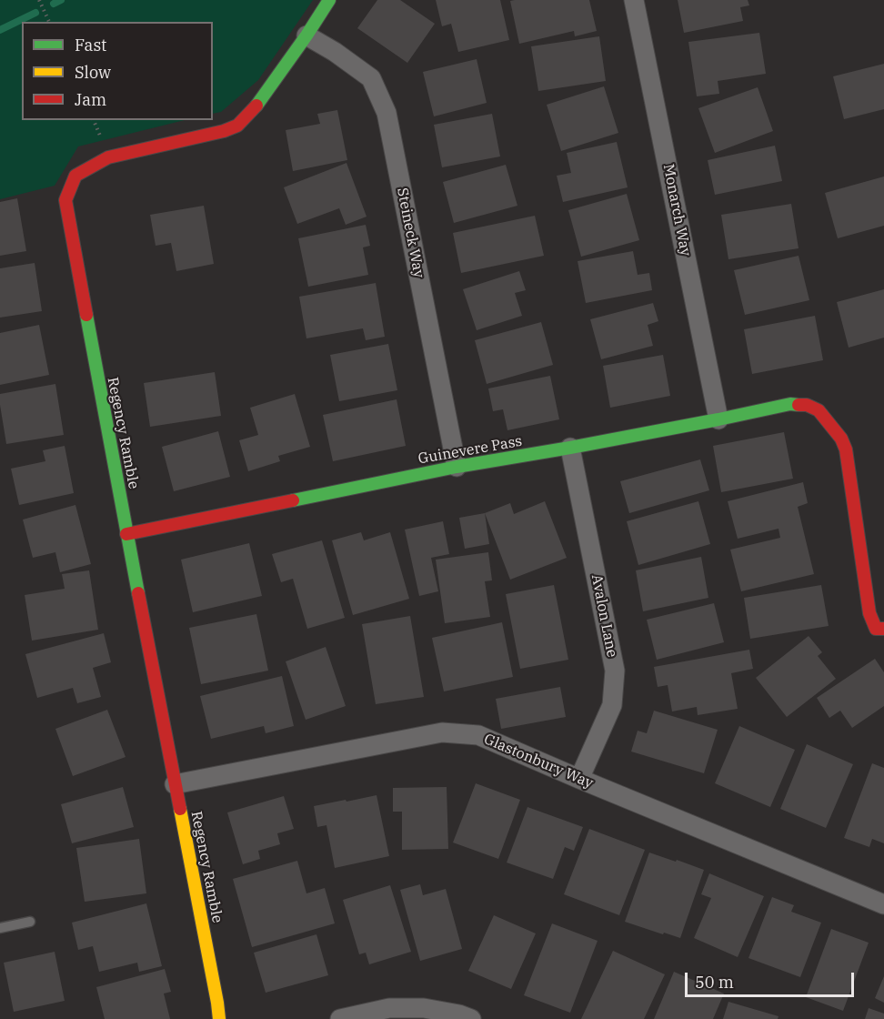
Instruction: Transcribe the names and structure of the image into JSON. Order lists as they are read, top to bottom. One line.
{"streets":{"street":["Monarch Way","Steineck Way","Regency Ramble","Guinevere Pass","Avalon Lane","Glastonbury Way"]},"crossings":[["Monarch Way","Guinevere Pass"],["Steineck Way","Regency Ramble"],["Steineck Way","Guinevere Pass"],["Regency Ramble","Guinevere Pass"],["Regency Ramble","Glastonbury Way"],["Guinevere Pass","Avalon Lane"],["Avalon Lane","Glastonbury Way"]],"legend":["Fast","Slow","Jam"],"scale_bar":"50 m"}
